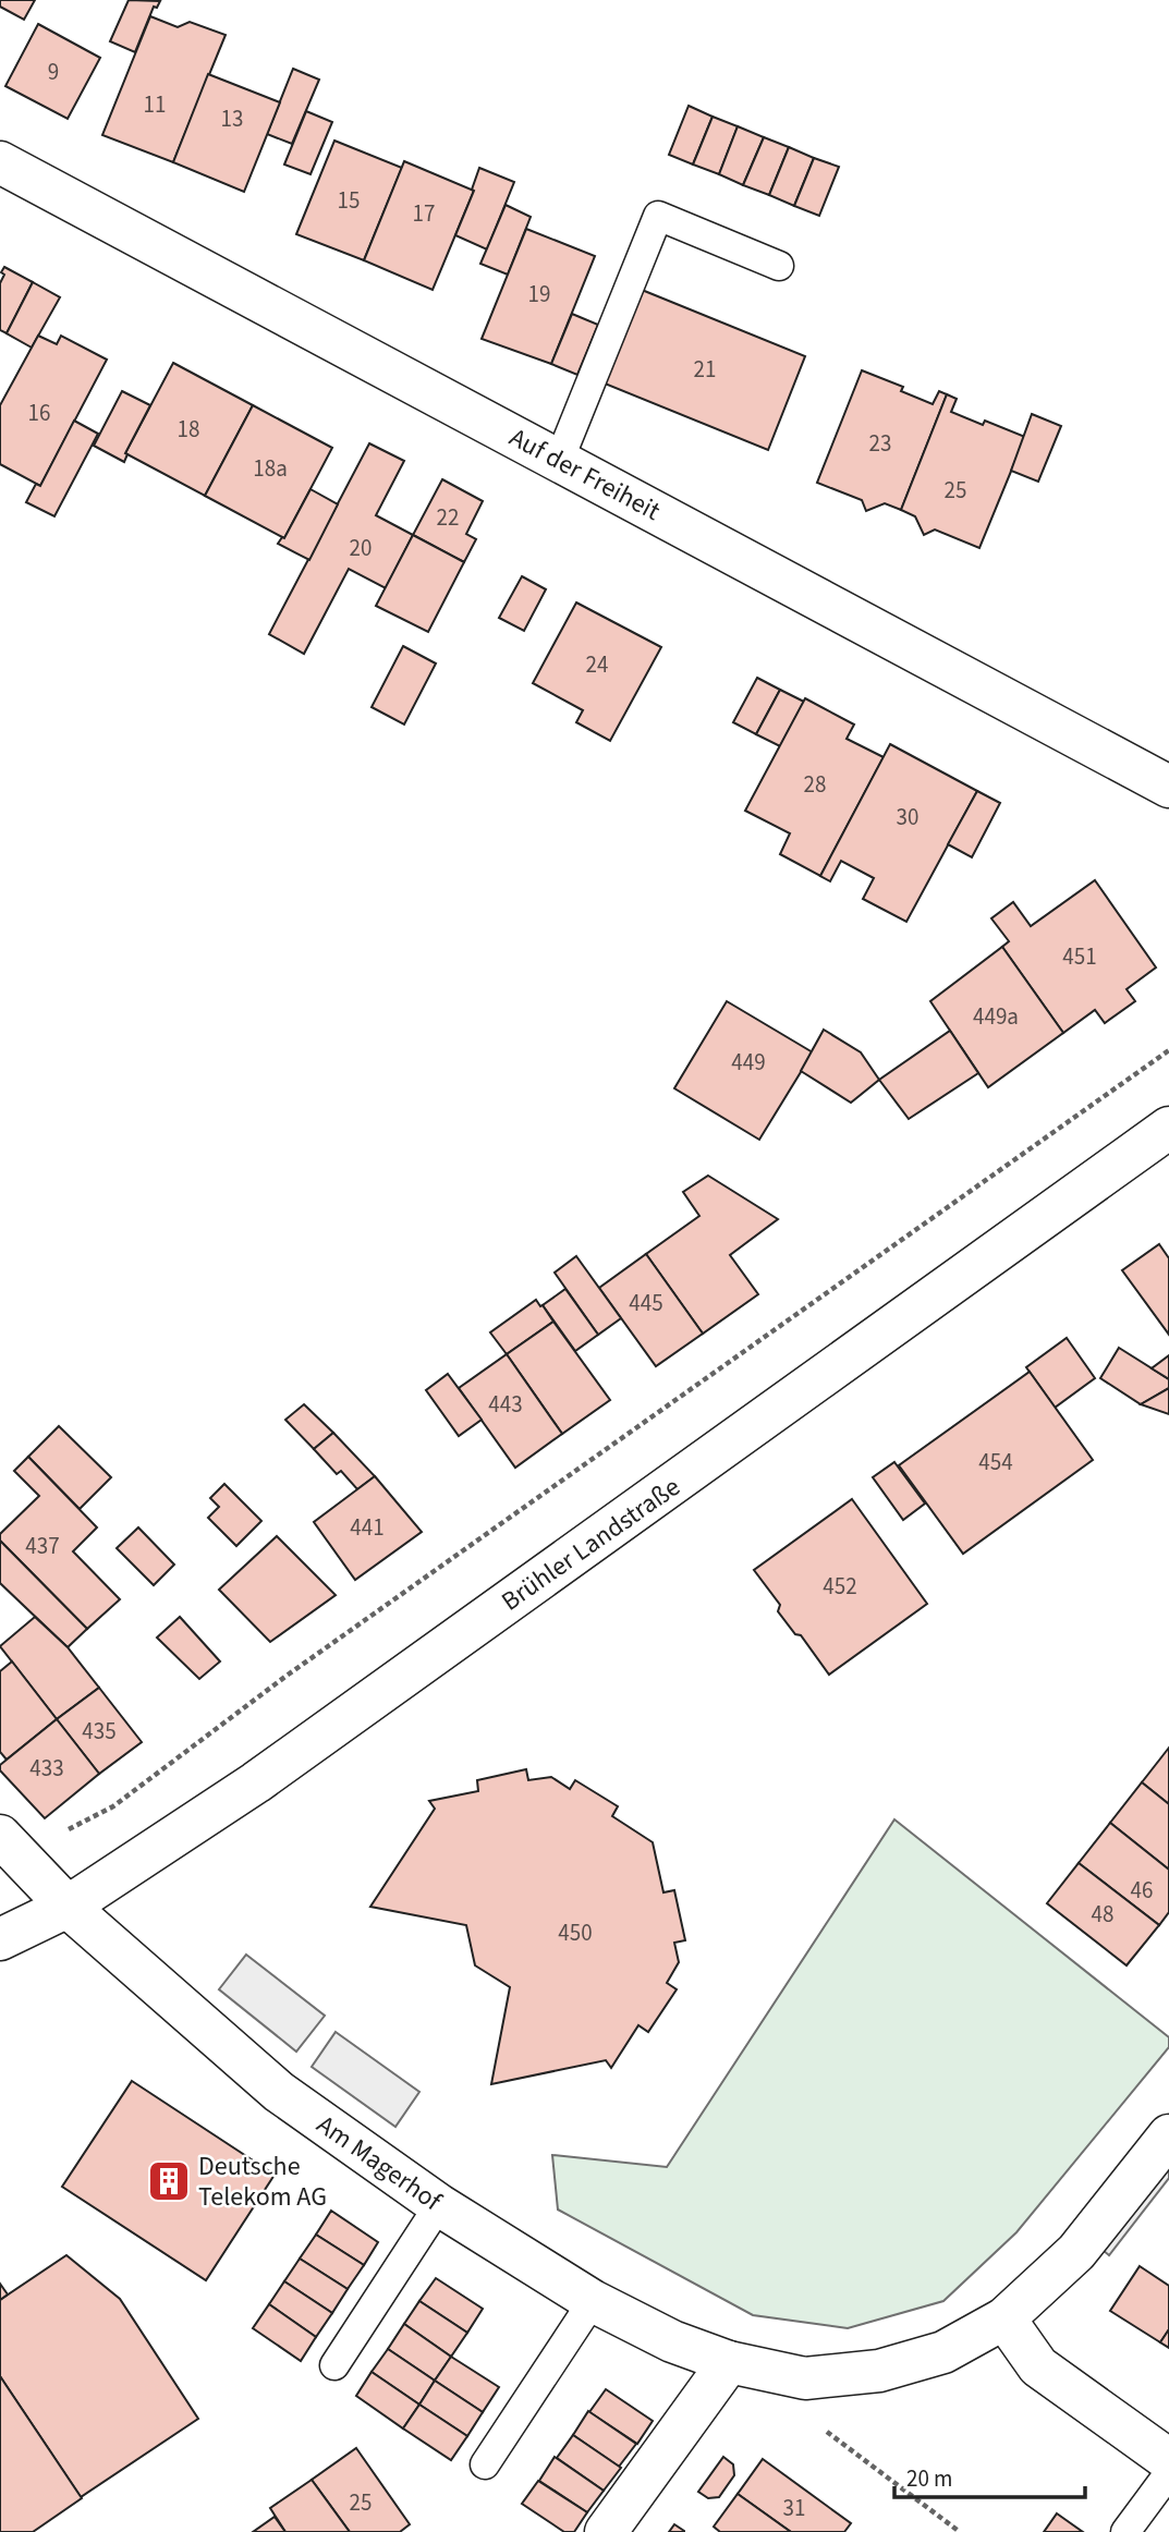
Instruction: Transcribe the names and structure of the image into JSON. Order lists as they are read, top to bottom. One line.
{"streets":{"street":["Auf der Freiheit","Brühler Landstraße","Am Magerhof"]},"crossings":[["Brühler Landstraße","Am Magerhof"]],"places":{"building":["Deutsche Telekom AG"]},"house_numbers":["9","11","13","15","17","19","21","16","18","23","18a","25","22","20","24","28","30","451","449a","449","445","443","454","441","437","452","435","433","46","48","450","25","31"],"scale_bar":"20 m"}
